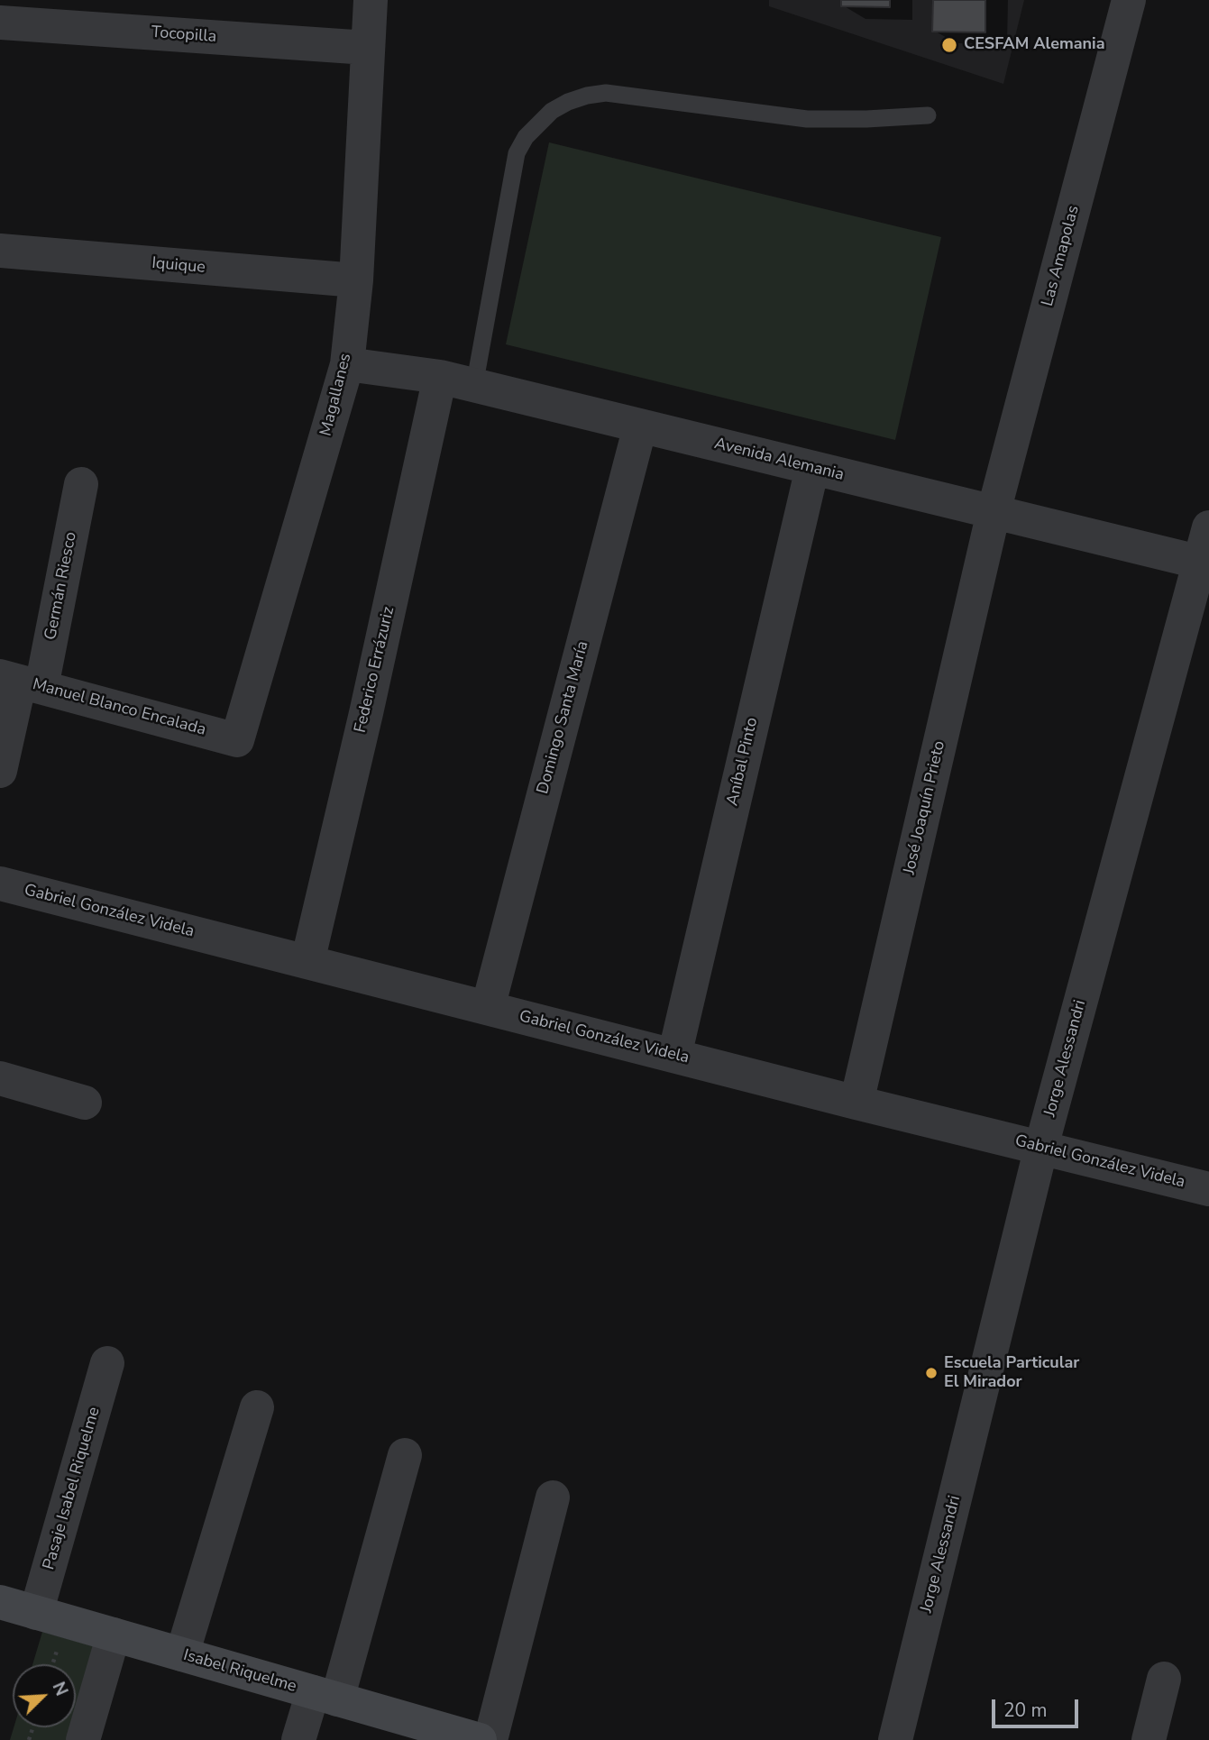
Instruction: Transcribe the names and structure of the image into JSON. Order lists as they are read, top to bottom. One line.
{"streets":{"street":["Tocopilla","Las Amapolas","Iquique","Magallanes","Avenida Alemania","Germán Riesco","Federico Errázuriz","Manuel Blanco Encalada","Domingo Santa María","Aníbal Pinto","José Joaquín Prieto","Gabriel González Videla","Jorge Alessandri","Pasaje Isabel Riquelme","Isabel Riquelme"]},"crossings":[["Tocopilla","Magallanes"],["Las Amapolas","Avenida Alemania"],["Las Amapolas","José Joaquín Prieto"],["Iquique","Magallanes"],["Magallanes","Avenida Alemania"],["Magallanes","Manuel Blanco Encalada"],["Avenida Alemania","Federico Errázuriz"],["Avenida Alemania","Domingo Santa María"],["Avenida Alemania","Aníbal Pinto"],["Avenida Alemania","José Joaquín Prieto"],["Avenida Alemania","Jorge Alessandri"],["Germán Riesco","Manuel Blanco Encalada"],["Federico Errázuriz","Gabriel González Videla"],["Domingo Santa María","Gabriel González Videla"],["Aníbal Pinto","Gabriel González Videla"],["José Joaquín Prieto","Gabriel González Videla"],["Gabriel González Videla","Jorge Alessandri"],["Pasaje Isabel Riquelme","Isabel Riquelme"]],"places":["CESFAM Alemania","Escuela Particular El Mirador"],"scale_bar":"20 m","north":"top right"}
